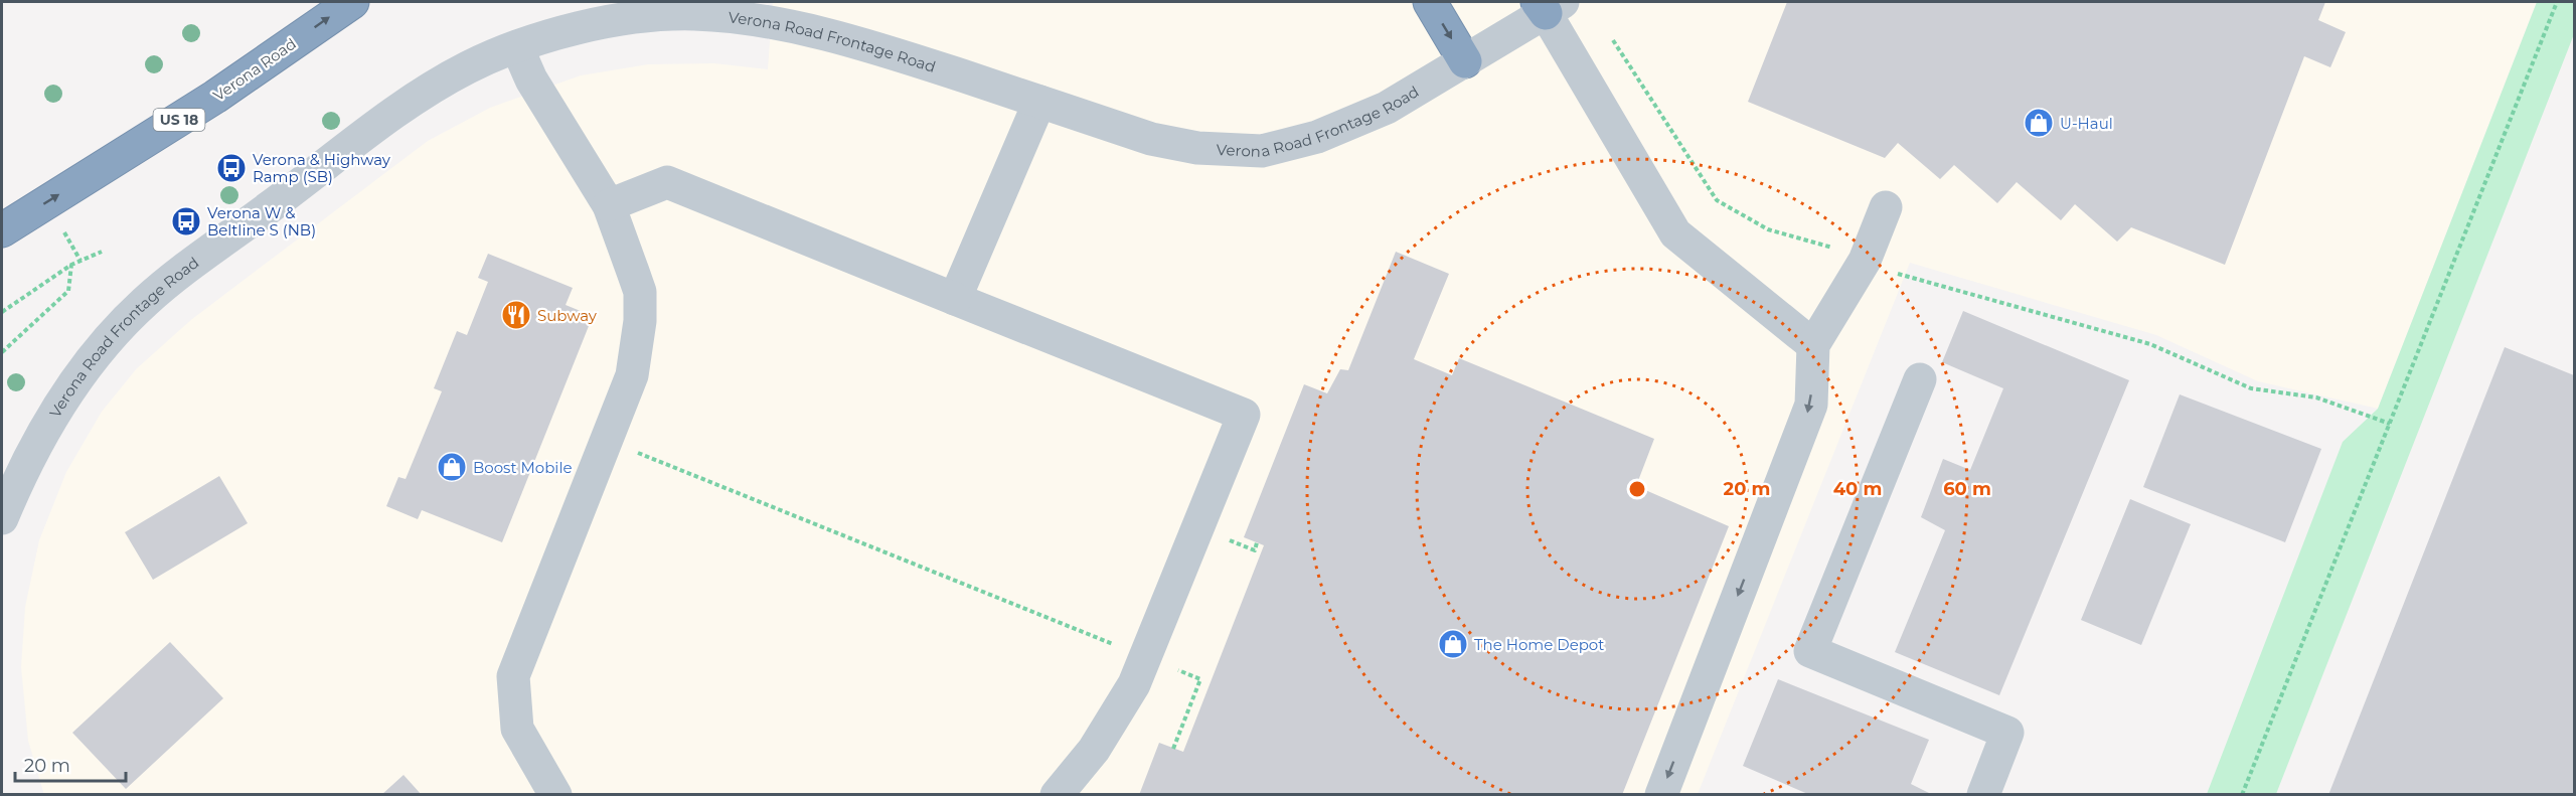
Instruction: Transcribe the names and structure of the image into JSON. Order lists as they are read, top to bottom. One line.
{"streets":{"highway":["Verona Road","US 18"],"street":["Verona Road Frontage Road"]},"one_way":["Verona Road"],"places":{"shop":["U-Haul","Boost Mobile","The Home Depot"],"bus stop":["Verona & Highway Ramp (SB)","Verona W & Beltline S (NB)"],"restaurant":["Subway"]},"scale_bar":"20 m","rings":["20 m","40 m","60 m"]}
